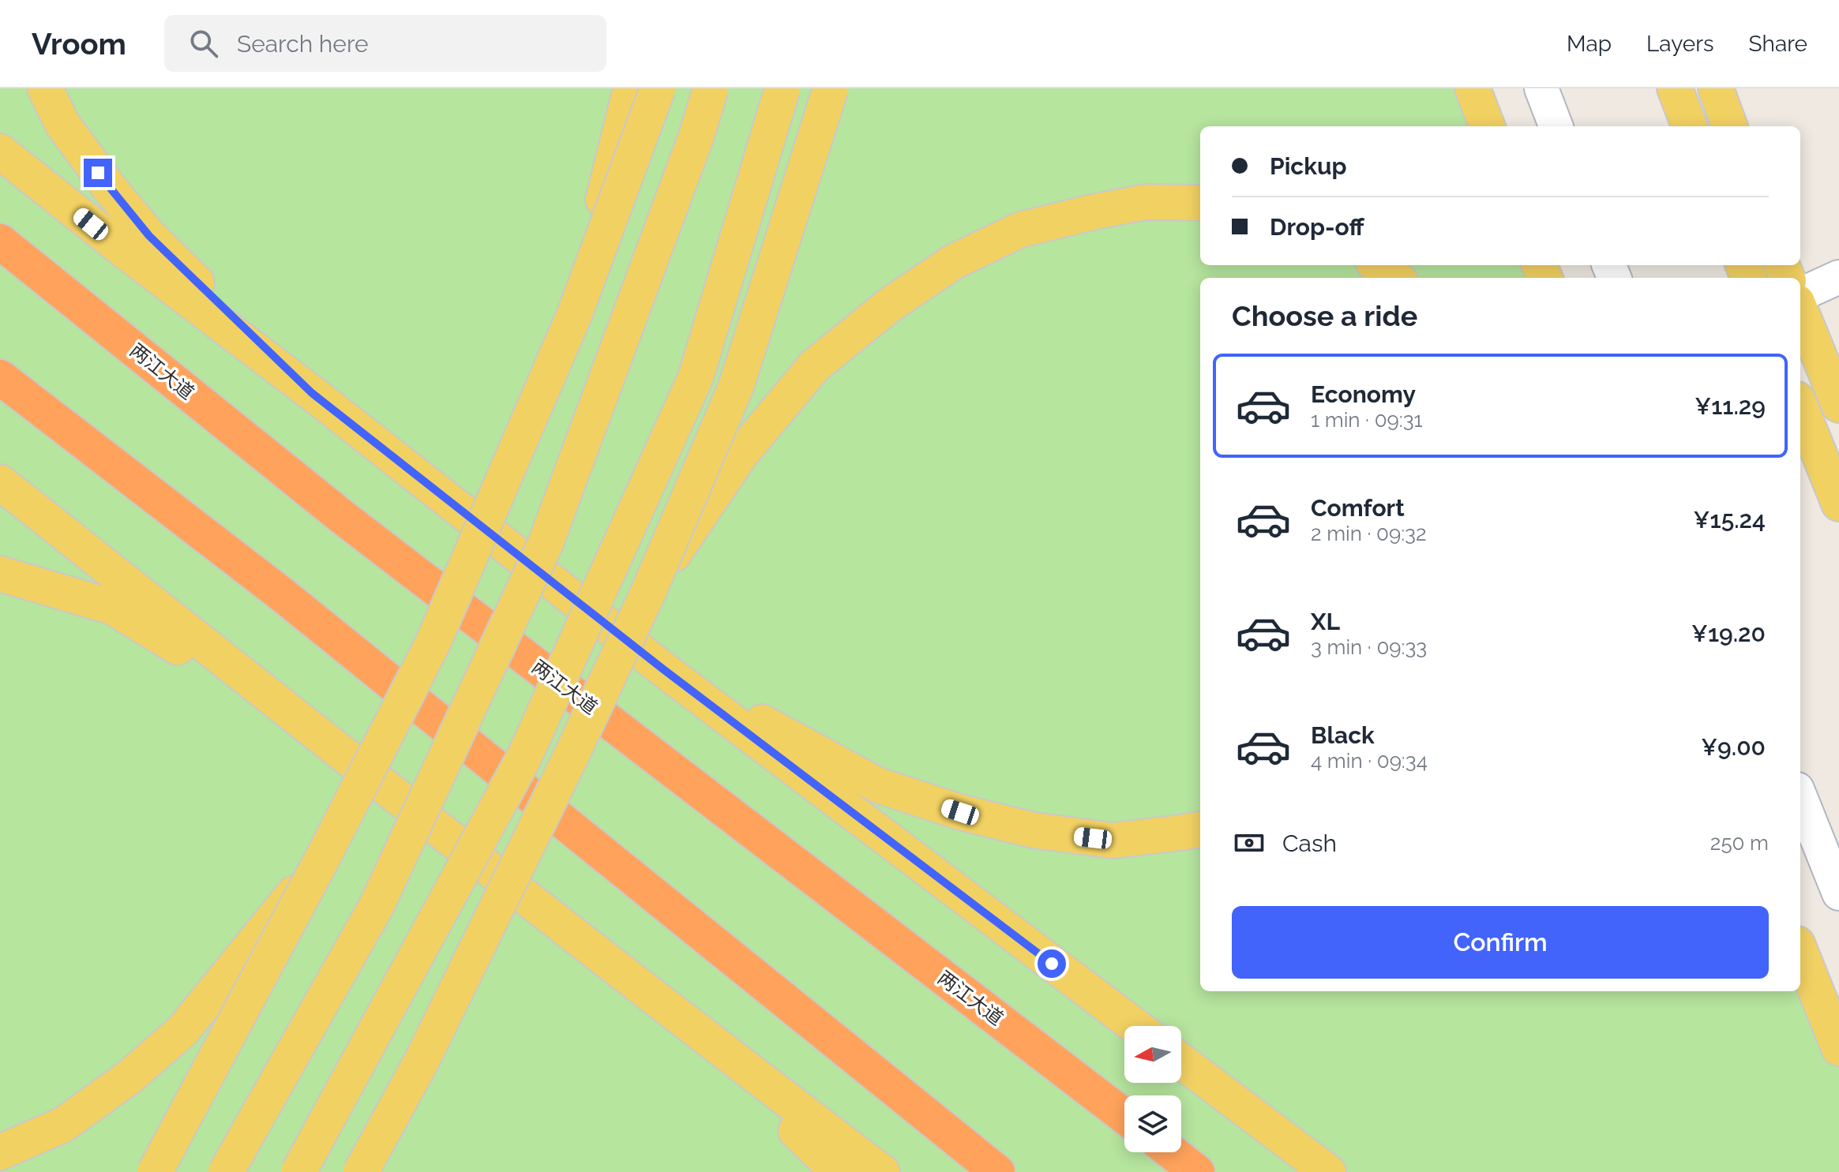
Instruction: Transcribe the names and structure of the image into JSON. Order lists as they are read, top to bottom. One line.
{"streets":{"highway":["两江大道"]},"north":"left","page":{"header":"Vroom","search":"Search here","nav":["Map","Layers","Share"],"banner":["Pickup","Drop-off"],"heading":"Choose a ride","list":[{"name":"Economy","note":"1 min · 09:31","value":"¥11.29"},{"name":"Comfort","note":"2 min · 09:32","value":"¥15.24"},{"name":"XL","note":"3 min · 09:33","value":"¥19.20"},{"name":"Black","note":"4 min · 09:34","value":"¥9.00"}],"pay":["Cash","250 m"],"buttons":"Confirm"}}
